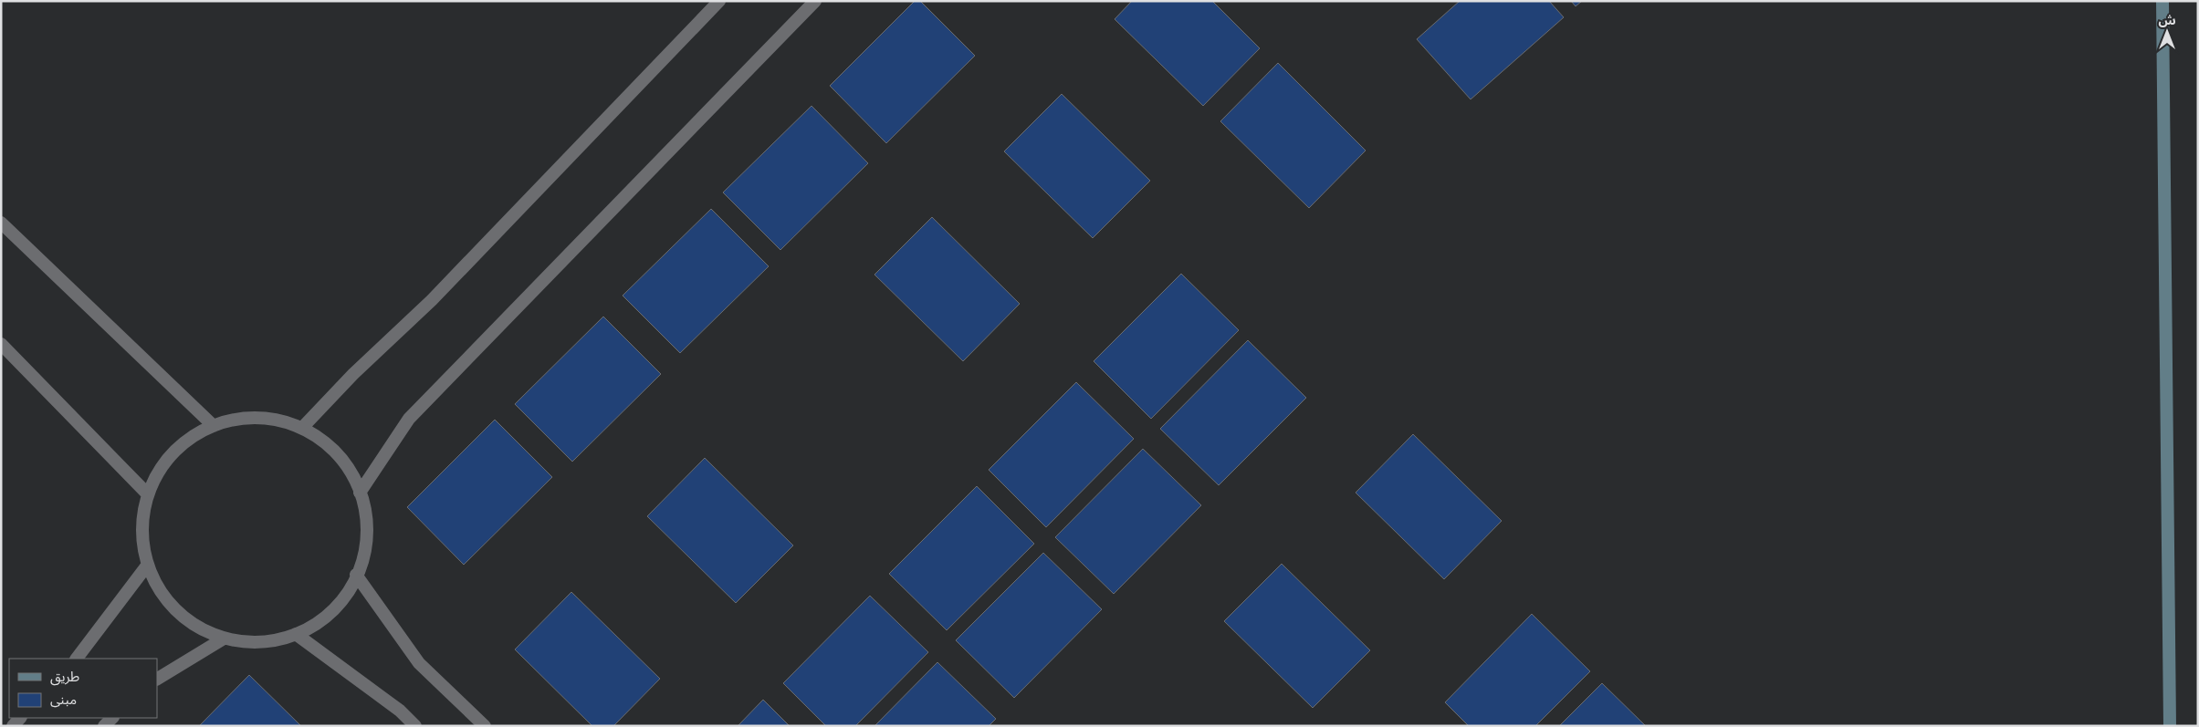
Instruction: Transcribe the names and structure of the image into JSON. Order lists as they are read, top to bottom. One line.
{"legend":["طريق","مبنى"],"north":"top"}
